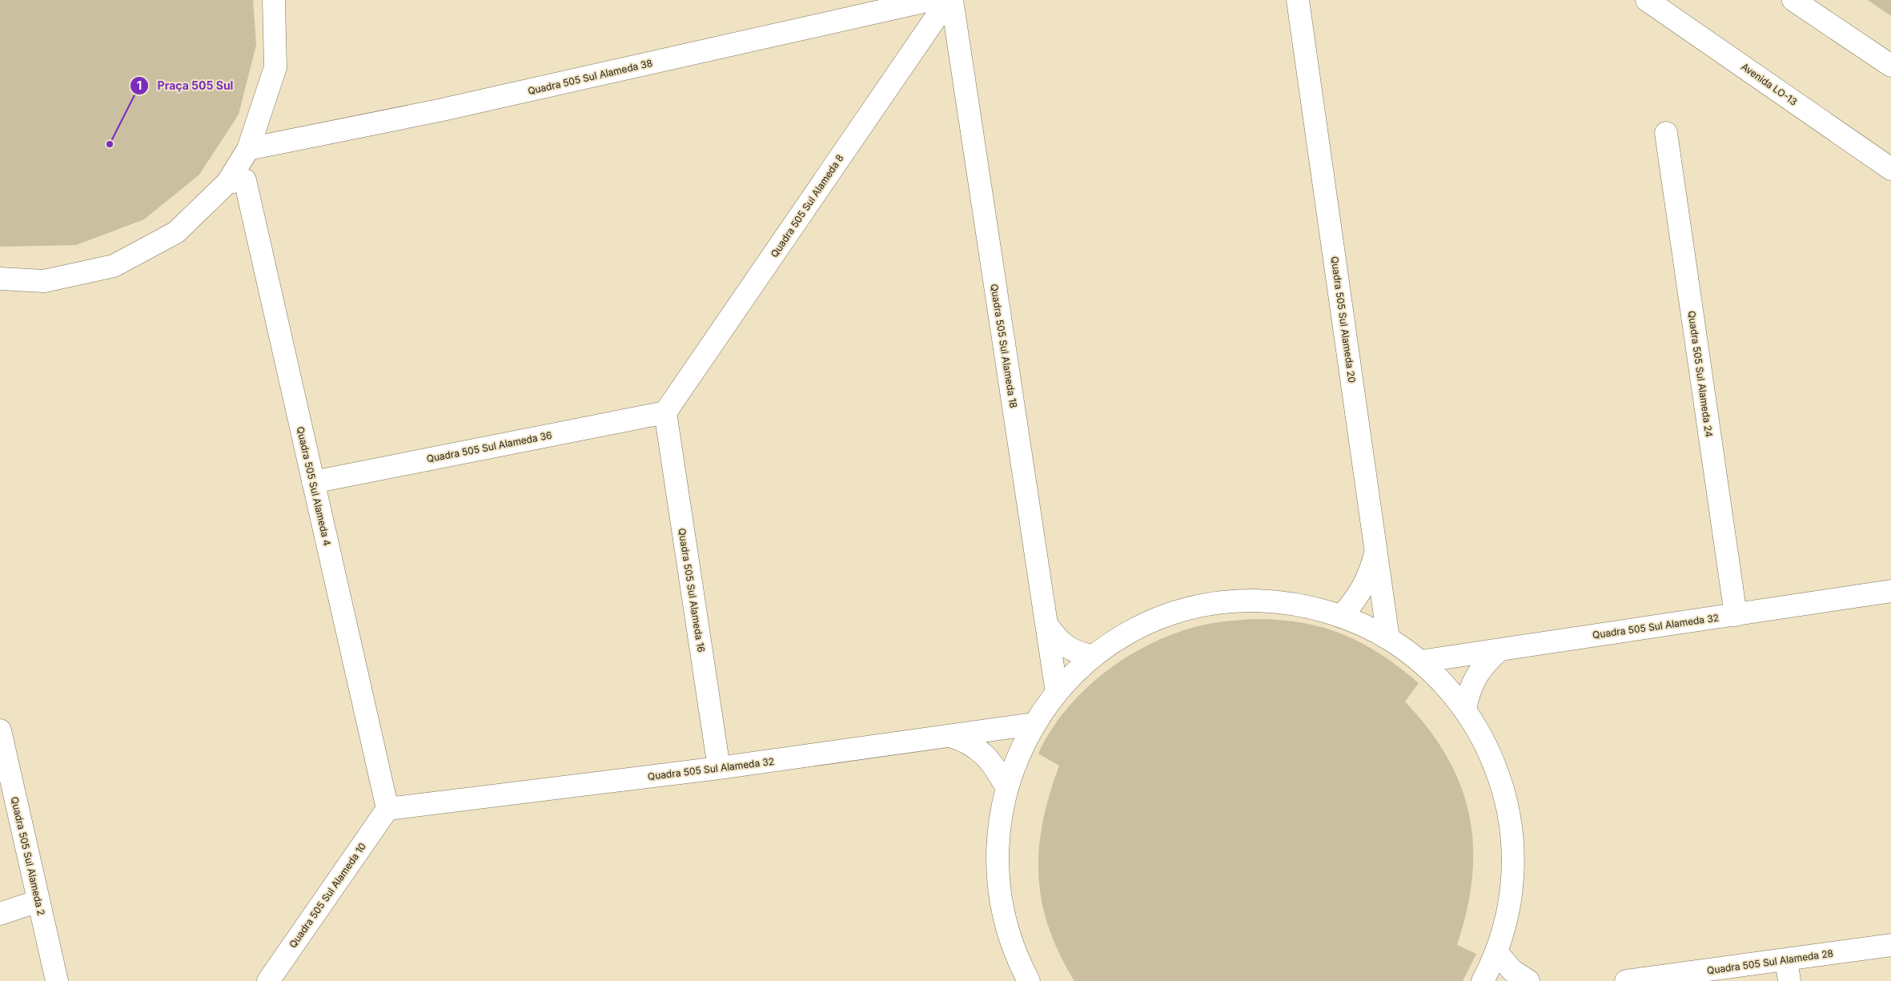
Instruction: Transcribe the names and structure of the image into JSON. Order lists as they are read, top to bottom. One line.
{"streets":{"street":["Quadra 505 Sul Alameda 38","Avenida LO-13","Quadra 505 Sul Alameda 8","Quadra 505 Sul Alameda 20","Quadra 505 Sul Alameda 18","Quadra 505 Sul Alameda 24","Quadra 505 Sul Alameda 36","Quadra 505 Sul Alameda 4","Quadra 505 Sul Alameda 16","Quadra 505 Sul Alameda 32","Quadra 505 Sul Alameda 2","Quadra 505 Sul Alameda 10","Quadra 505 Sul Alameda 28"]},"crossings":[["Quadra 505 Sul Alameda 8","Quadra 505 Sul Alameda 36"],["Quadra 505 Sul Alameda 8","Quadra 505 Sul Alameda 16"],["Quadra 505 Sul Alameda 24","Quadra 505 Sul Alameda 32"],["Quadra 505 Sul Alameda 36","Quadra 505 Sul Alameda 4"],["Quadra 505 Sul Alameda 36","Quadra 505 Sul Alameda 16"],["Quadra 505 Sul Alameda 4","Quadra 505 Sul Alameda 32"],["Quadra 505 Sul Alameda 4","Quadra 505 Sul Alameda 10"],["Quadra 505 Sul Alameda 16","Quadra 505 Sul Alameda 32"],["Quadra 505 Sul Alameda 32","Quadra 505 Sul Alameda 10"]],"places":["Praça 505 Sul"]}
